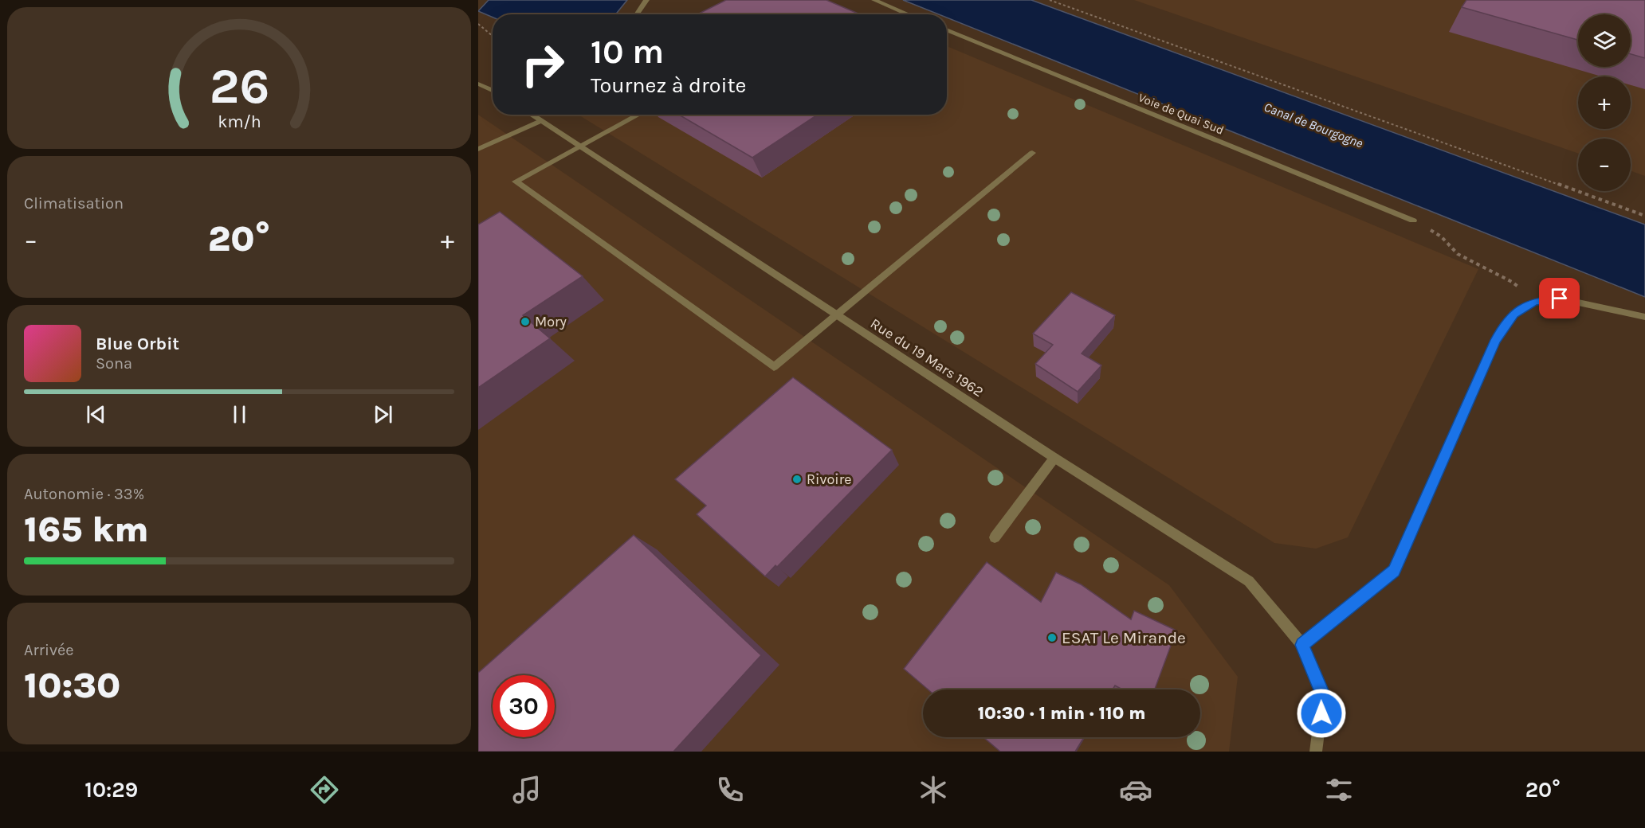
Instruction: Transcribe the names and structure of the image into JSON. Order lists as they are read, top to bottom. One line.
{"streets":{"street":["Voie de Quai Sud","Rue du 19 Mars 1962"]},"water":["Canal de Bourgogne"],"places":["Mory","Rivoire","ESAT Le Mirande"],"page":{"map_buttons":["+","−"],"turn":["10 m","Tournez à droite"],"tile":["Climatisation",["Autonomie · 33%","165 km"],["Arrivée","10:30"]],"heat":["−","20°","+"],"song":["Blue Orbit","Sona"],"limit":"30","trip":"10:30 · 1 min · 110 m","tabs":["10:29","20°"],"gauge":["26","km/h"]}}
